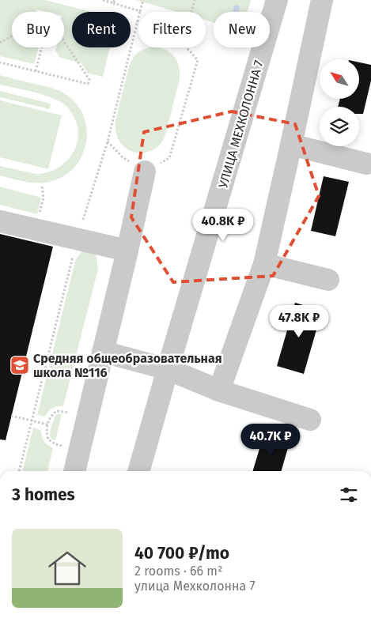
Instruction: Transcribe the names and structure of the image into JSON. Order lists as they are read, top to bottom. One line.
{"streets":{"street":["УЛИЦА МЕХКОЛОННА 7"]},"places":{"school or university":["Средняя общеобразовательная школа №116"]},"north":"top left","page":{"chip":["Buy","Rent","Filters","New"],"price":["40.8K ₽","47.8K ₽","40.7K ₽"],"heading":"3 homes","list":[{"name":"40 700 ₽/mo","note":"2 rooms · 66 m² · улица Мехколонна 7"}]}}
